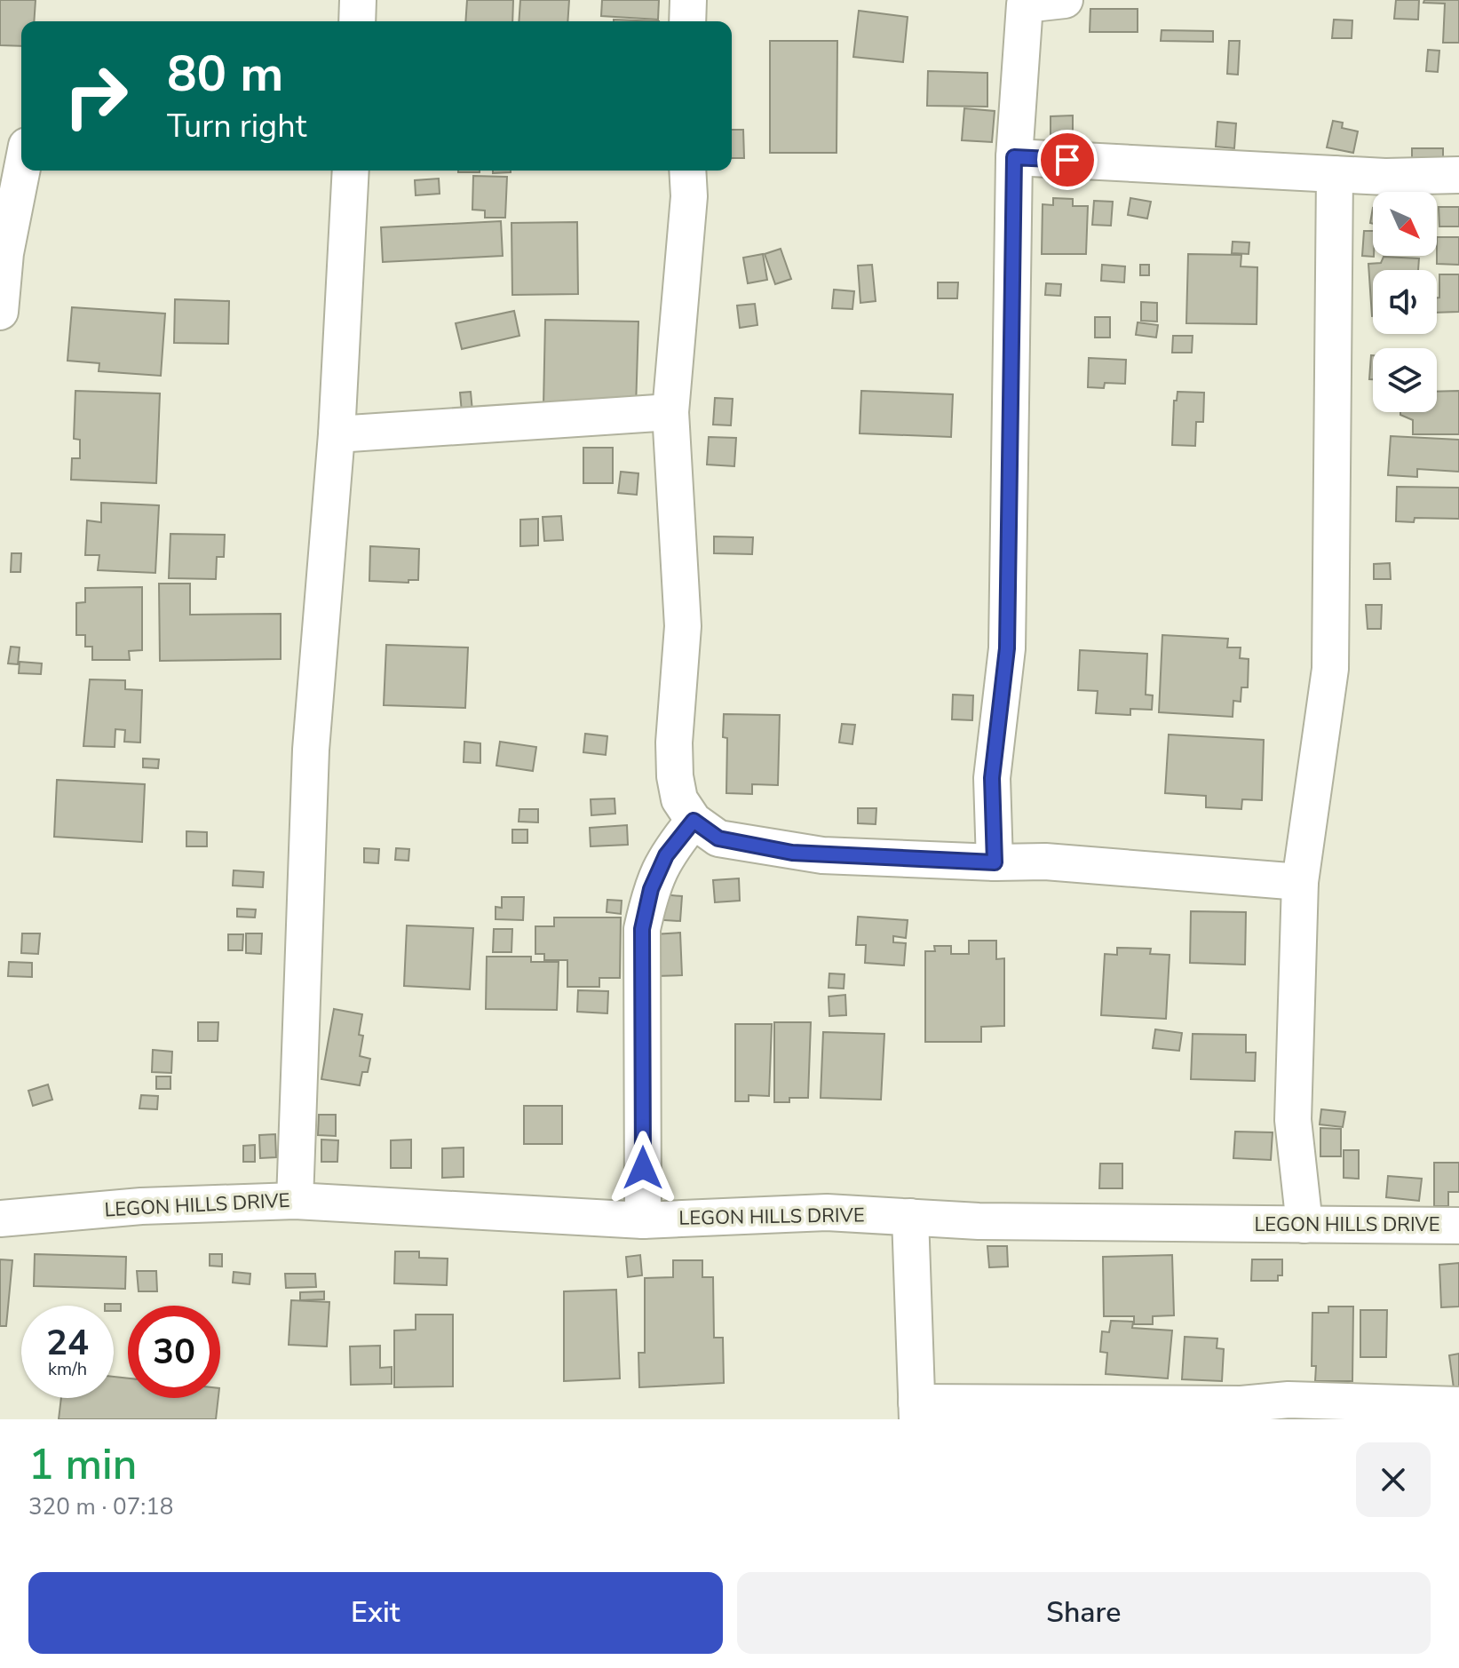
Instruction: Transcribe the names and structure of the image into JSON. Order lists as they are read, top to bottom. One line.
{"streets":{"street":["LEGON HILLS DRIVE"]},"north":"bottom right","page":{"turn":["80 m","Turn right"],"speed":"24 km/h","limit":"30","heading":["1 min","320 m · 07:18"],"buttons":["Exit","Share"]}}
